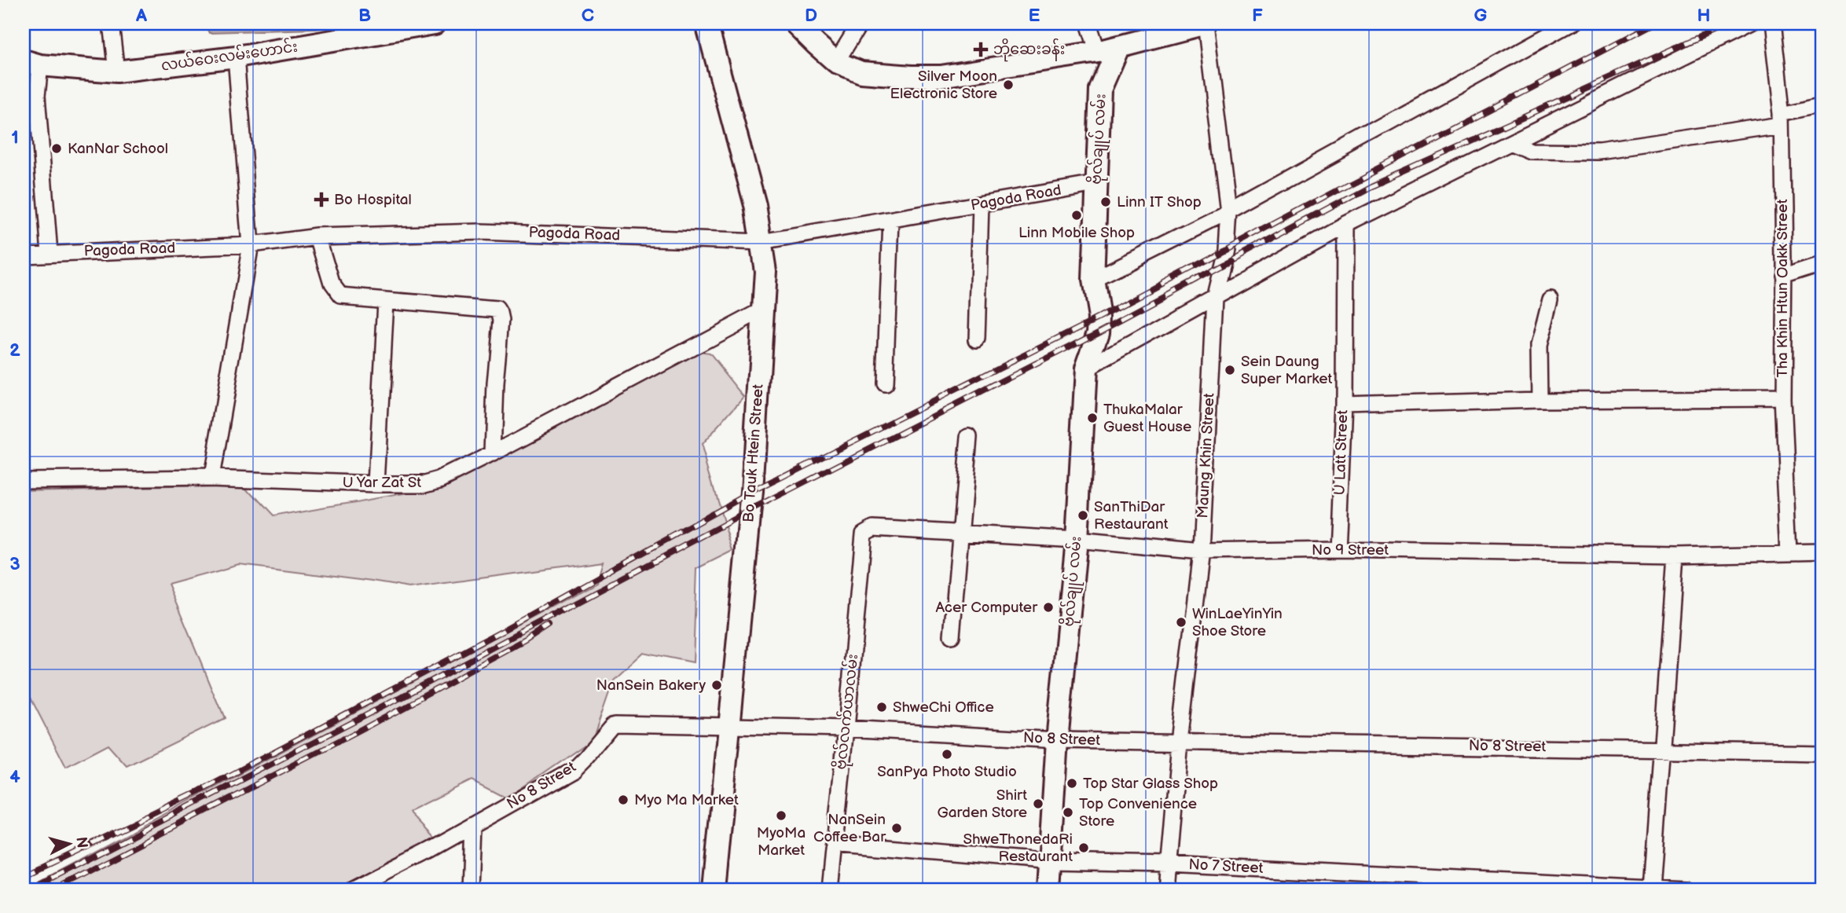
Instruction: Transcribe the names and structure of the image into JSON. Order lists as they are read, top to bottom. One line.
{"streets":{"main road":["လယ်ဝေးလမ်းဟောင်း","ဗိုလ်ချုပ် လမ်း","Bo Tauk Htein Street"],"street":["Pagoda Road","Tha Khin Htun Oakk Street","U Latt Street","Maung Khin Street","U Yar Zat St","No 9 Street","ဗိုလ်လက်ယာလမ်း","No 8 Street","No 7 Street"]},"crossings":[["ဗိုလ်ချုပ် လမ်း","Pagoda Road"],["ဗိုလ်ချုပ် လမ်း","No 9 Street"],["ဗိုလ်ချုပ် လမ်း","No 8 Street"],["ဗိုလ်ချုပ် လမ်း","No 7 Street"],["Pagoda Road","Bo Tauk Htein Street"],["Tha Khin Htun Oakk Street","No 9 Street"],["U Latt Street","No 9 Street"],["Bo Tauk Htein Street","U Yar Zat St"],["Bo Tauk Htein Street","No 8 Street"],["Maung Khin Street","No 9 Street"],["Maung Khin Street","No 8 Street"],["Maung Khin Street","No 7 Street"],["No 9 Street","ဗိုလ်လက်ယာလမ်း"],["ဗိုလ်လက်ယာလမ်း","No 8 Street"],["ဗိုလ်လက်ယာလမ်း","No 7 Street"]],"places":{"health":["ဘိုဆေးခန်း","Bo Hospital"],"other":["Silver Moon Electronic Store","KanNar School","Linn IT Shop","Linn Mobile Shop","Sein Daung Super Market","ThukaMalar Guest House","SanThiDar Restaurant","Acer Computer","WinLaeYinYin Shoe Store","NanSein Bakery","ShweChi Office","SanPya Photo Studio","Top Star Glass Shop","Myo Ma Market","Shirt Garden Store","Top Convenience Store","MyoMa Market","NanSein Coffee Bar","ShweThonedaRi Restaurant"]},"north":"right","grid":{"columns":["A","B","C","D","E","F","G","H"],"rows":["1","2","3","4"]}}
